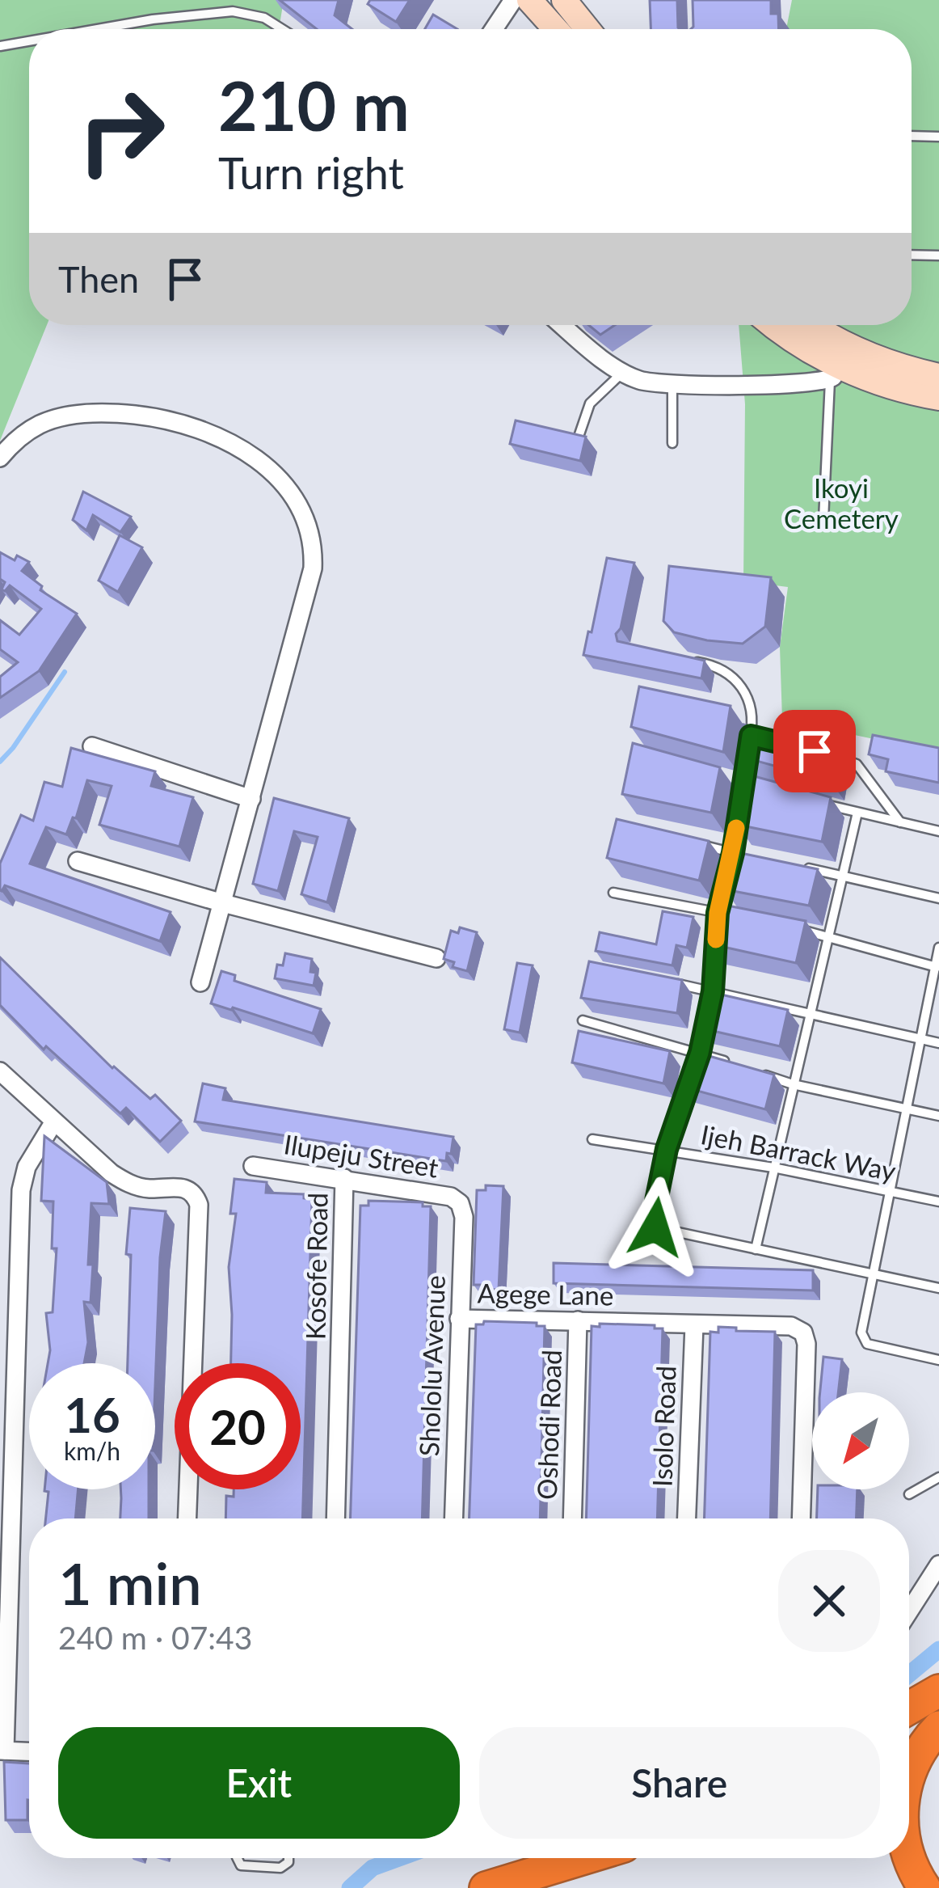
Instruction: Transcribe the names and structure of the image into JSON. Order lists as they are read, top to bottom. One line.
{"streets":{"street":["Ilupeju Street","Kosofe Road","Agege Lane","Shololu Avenue","Oshodi Road","Isolo Road"],"lane":["Ijeh Barrack Way"]},"crossings":[["Ilupeju Street","Kosofe Road"],["Ilupeju Street","Shololu Avenue"],["Agege Lane","Shololu Avenue"],["Agege Lane","Oshodi Road"],["Agege Lane","Isolo Road"]],"parks":["Ikoyi Cemetery"],"north":"bottom left","page":{"turn":["210 m","Turn right"],"then":"Then","speed":"16 km/h","limit":"20","heading":["1 min","240 m · 07:43"],"buttons":["Exit","Share"]}}
